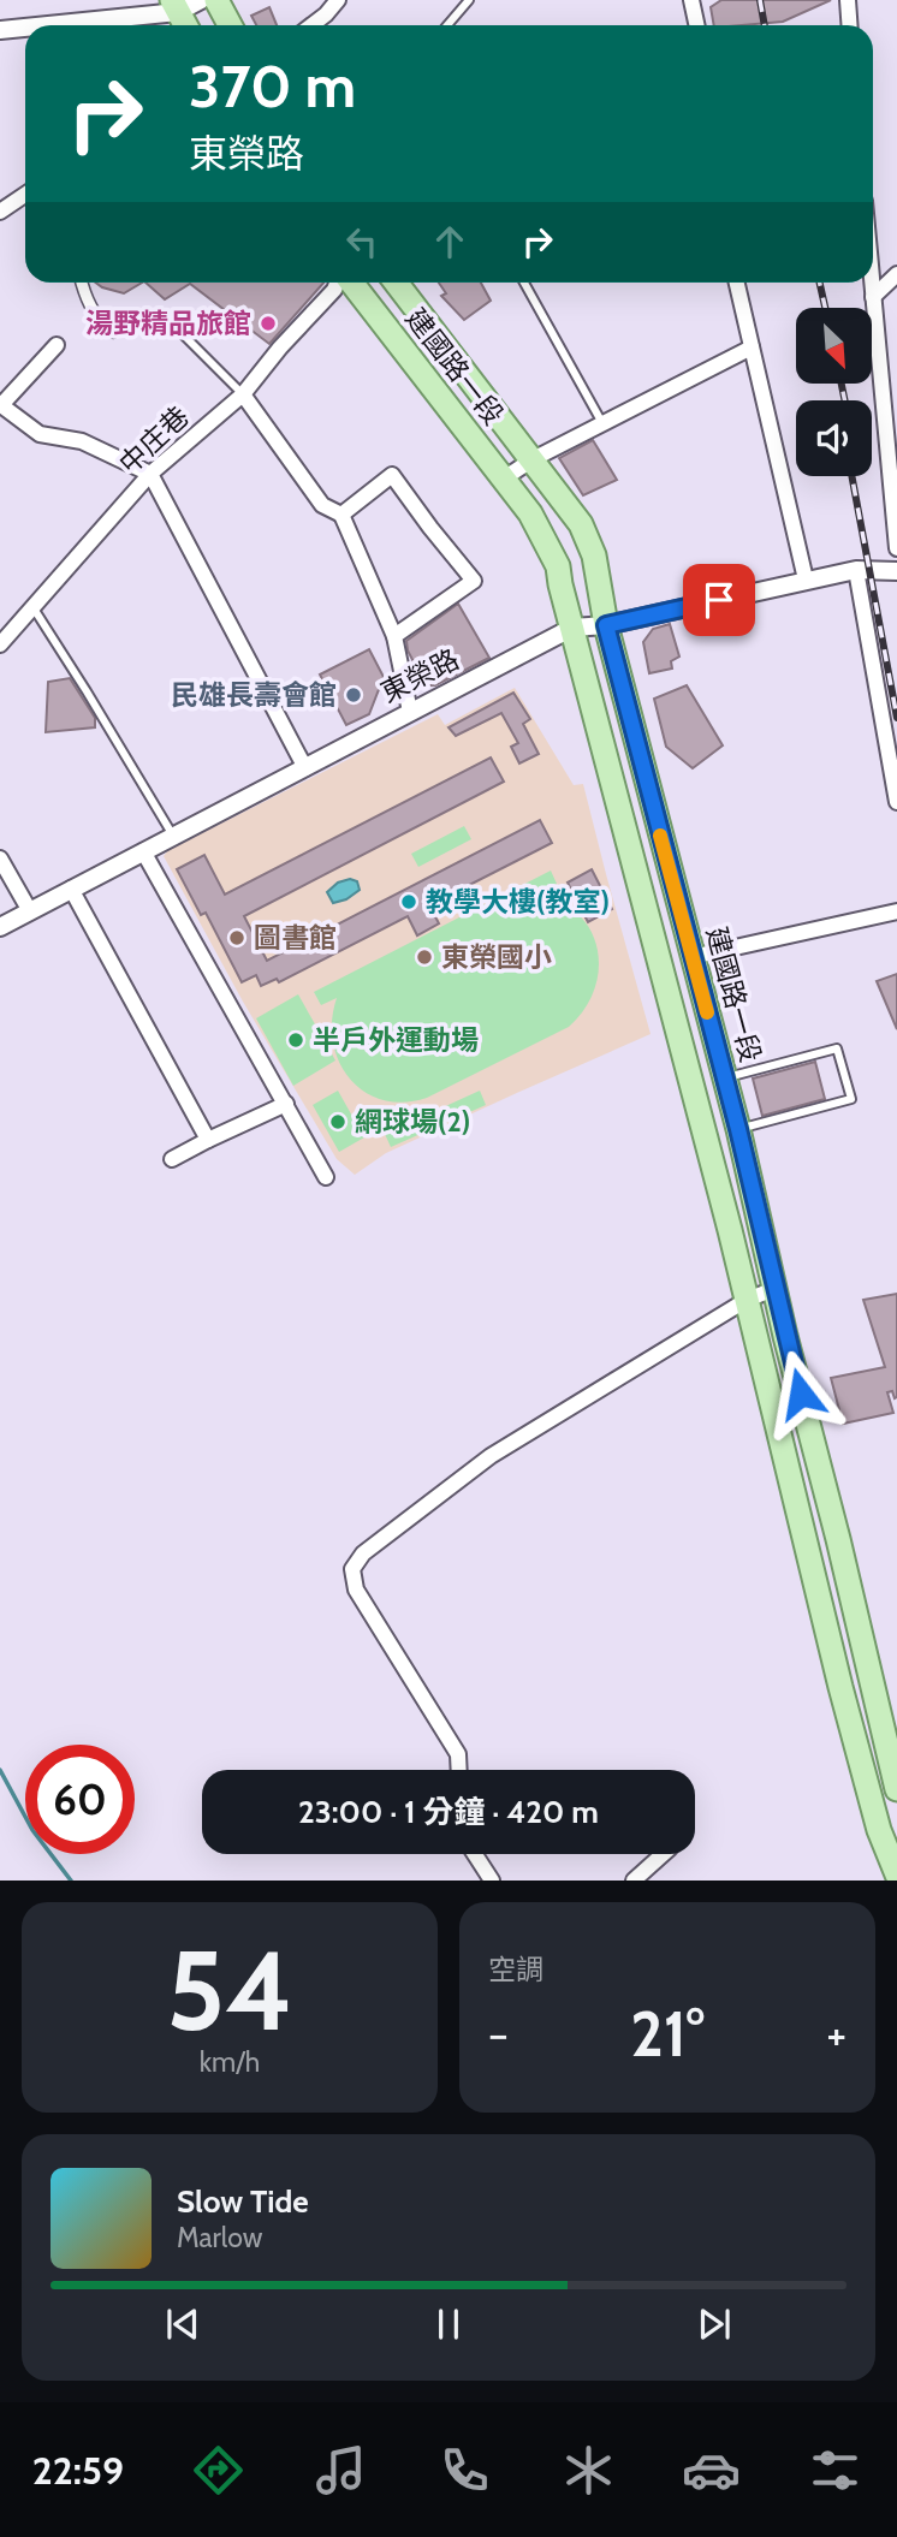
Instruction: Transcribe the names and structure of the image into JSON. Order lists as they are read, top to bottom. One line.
{"streets":{"main road":["建國路一段"],"street":["中庄巷","東榮路"]},"crossings":[["建國路一段","東榮路"]],"places":["湯野精品旅館","民雄長壽會館","教學大樓(教室)","圖書館","東榮國小","半戶外運動場","網球場(2)"],"north":"bottom right","page":{"turn":["370 m","東榮路"],"limit":"60","trip":"23:00 · 1 分鐘 · 420 m","tile":[["54","km/h"],"空調"],"heat":["−","21°","+"],"song":["Slow Tide","Marlow"],"tabs":"22:59"}}
